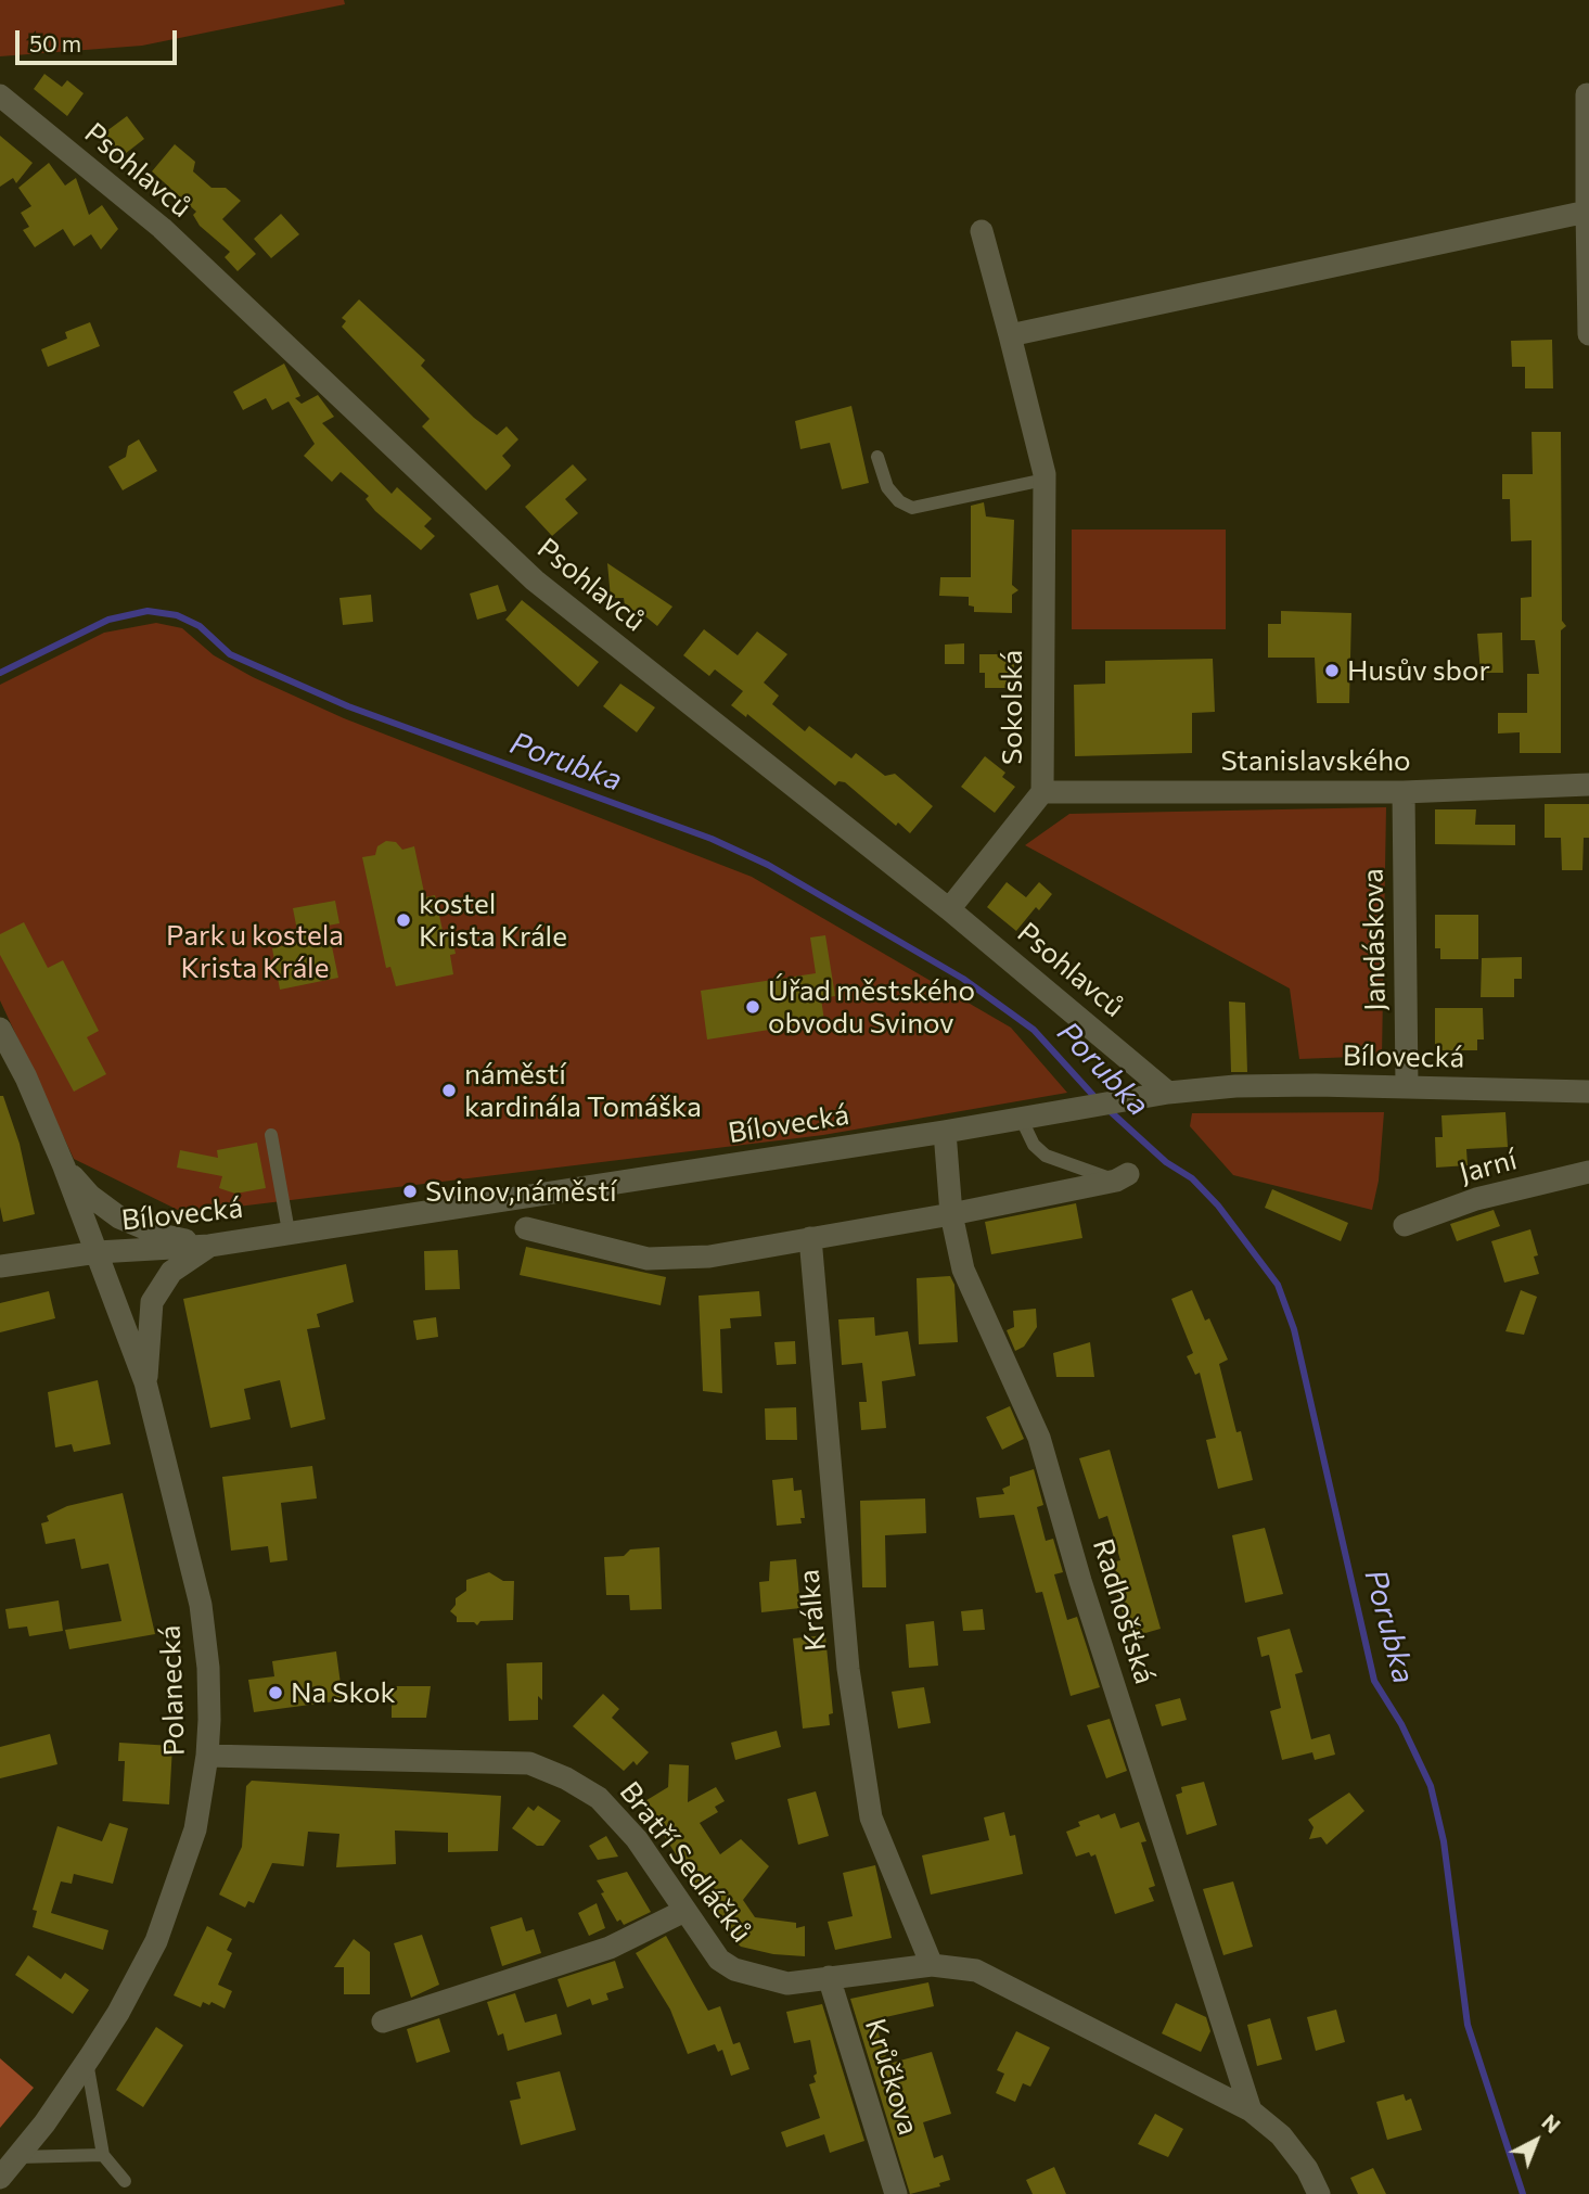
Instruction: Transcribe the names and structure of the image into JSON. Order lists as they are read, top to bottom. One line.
{"streets":{"street":["Psohlavců","Sokolská","Stanislavského","Jandáskova","Bílovecká","Jarní","Králka","Radhošťská","Polanecká","Bratří Sedláčků","Krůčkova"]},"crossings":[["Psohlavců","Sokolská"],["Psohlavců","Bílovecká"],["Sokolská","Stanislavského"],["Stanislavského","Jandáskova"],["Jandáskova","Bílovecká"],["Bílovecká","Radhošťská"],["Bílovecká","Polanecká"],["Králka","Bratří Sedláčků"],["Radhošťská","Bratří Sedláčků"],["Polanecká","Bratří Sedláčků"],["Bratří Sedláčků","Krůčkova"]],"water":["Porubka"],"parks":["Park u kostela Krista Krále"],"places":["Husův sbor","kostel Krista Krále","Úřad městského obvodu Svinov","náměstí kardinála Tomáška","Svinov,náměstí","Na Skok"],"scale_bar":"50 m","north":"top right"}
